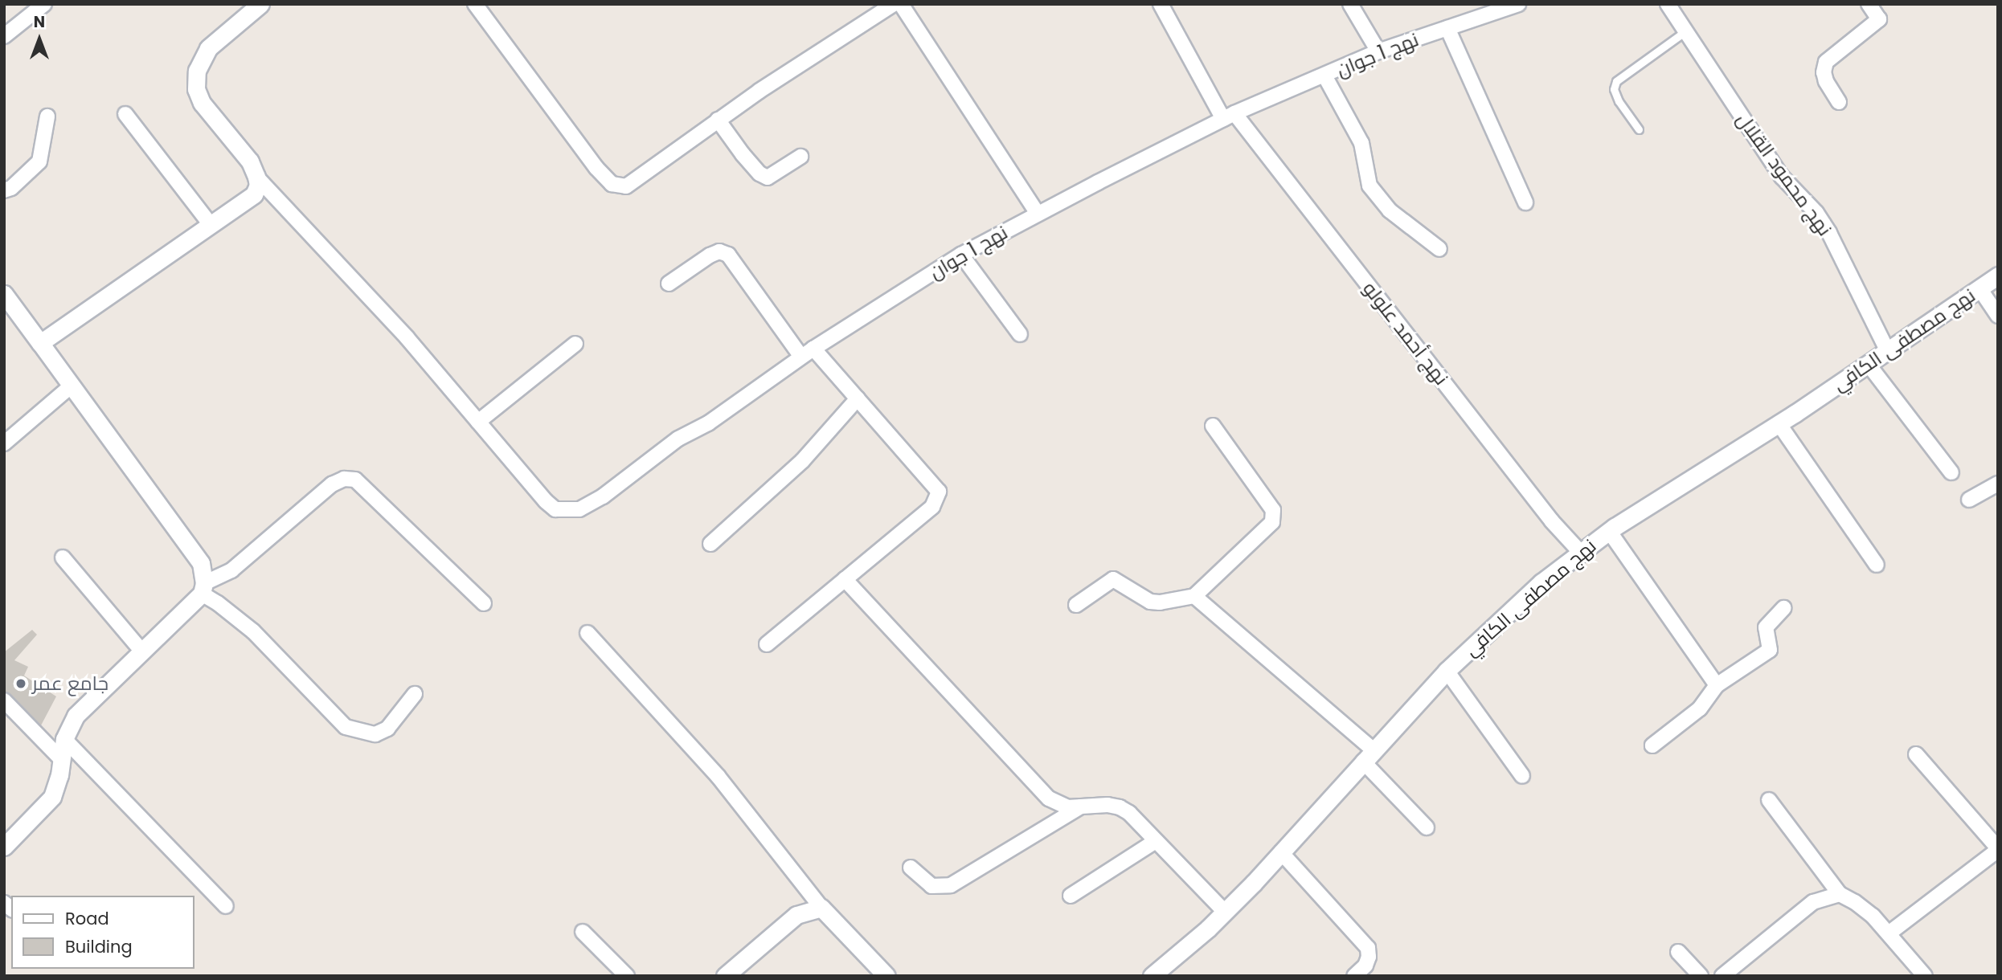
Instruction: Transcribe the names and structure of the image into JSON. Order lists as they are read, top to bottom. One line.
{"streets":{"street":["نهج 1 جوان","نهج محمود القلال","نهج أحمد علولو","نهج مصطفى الكافي"]},"crossings":[["نهج 1 جوان","نهج أحمد علولو"],["نهج محمود القلال","نهج مصطفى الكافي"],["نهج أحمد علولو","نهج مصطفى الكافي"]],"places":["جامع عمر"],"legend":["Road","Building"],"north":"top"}
